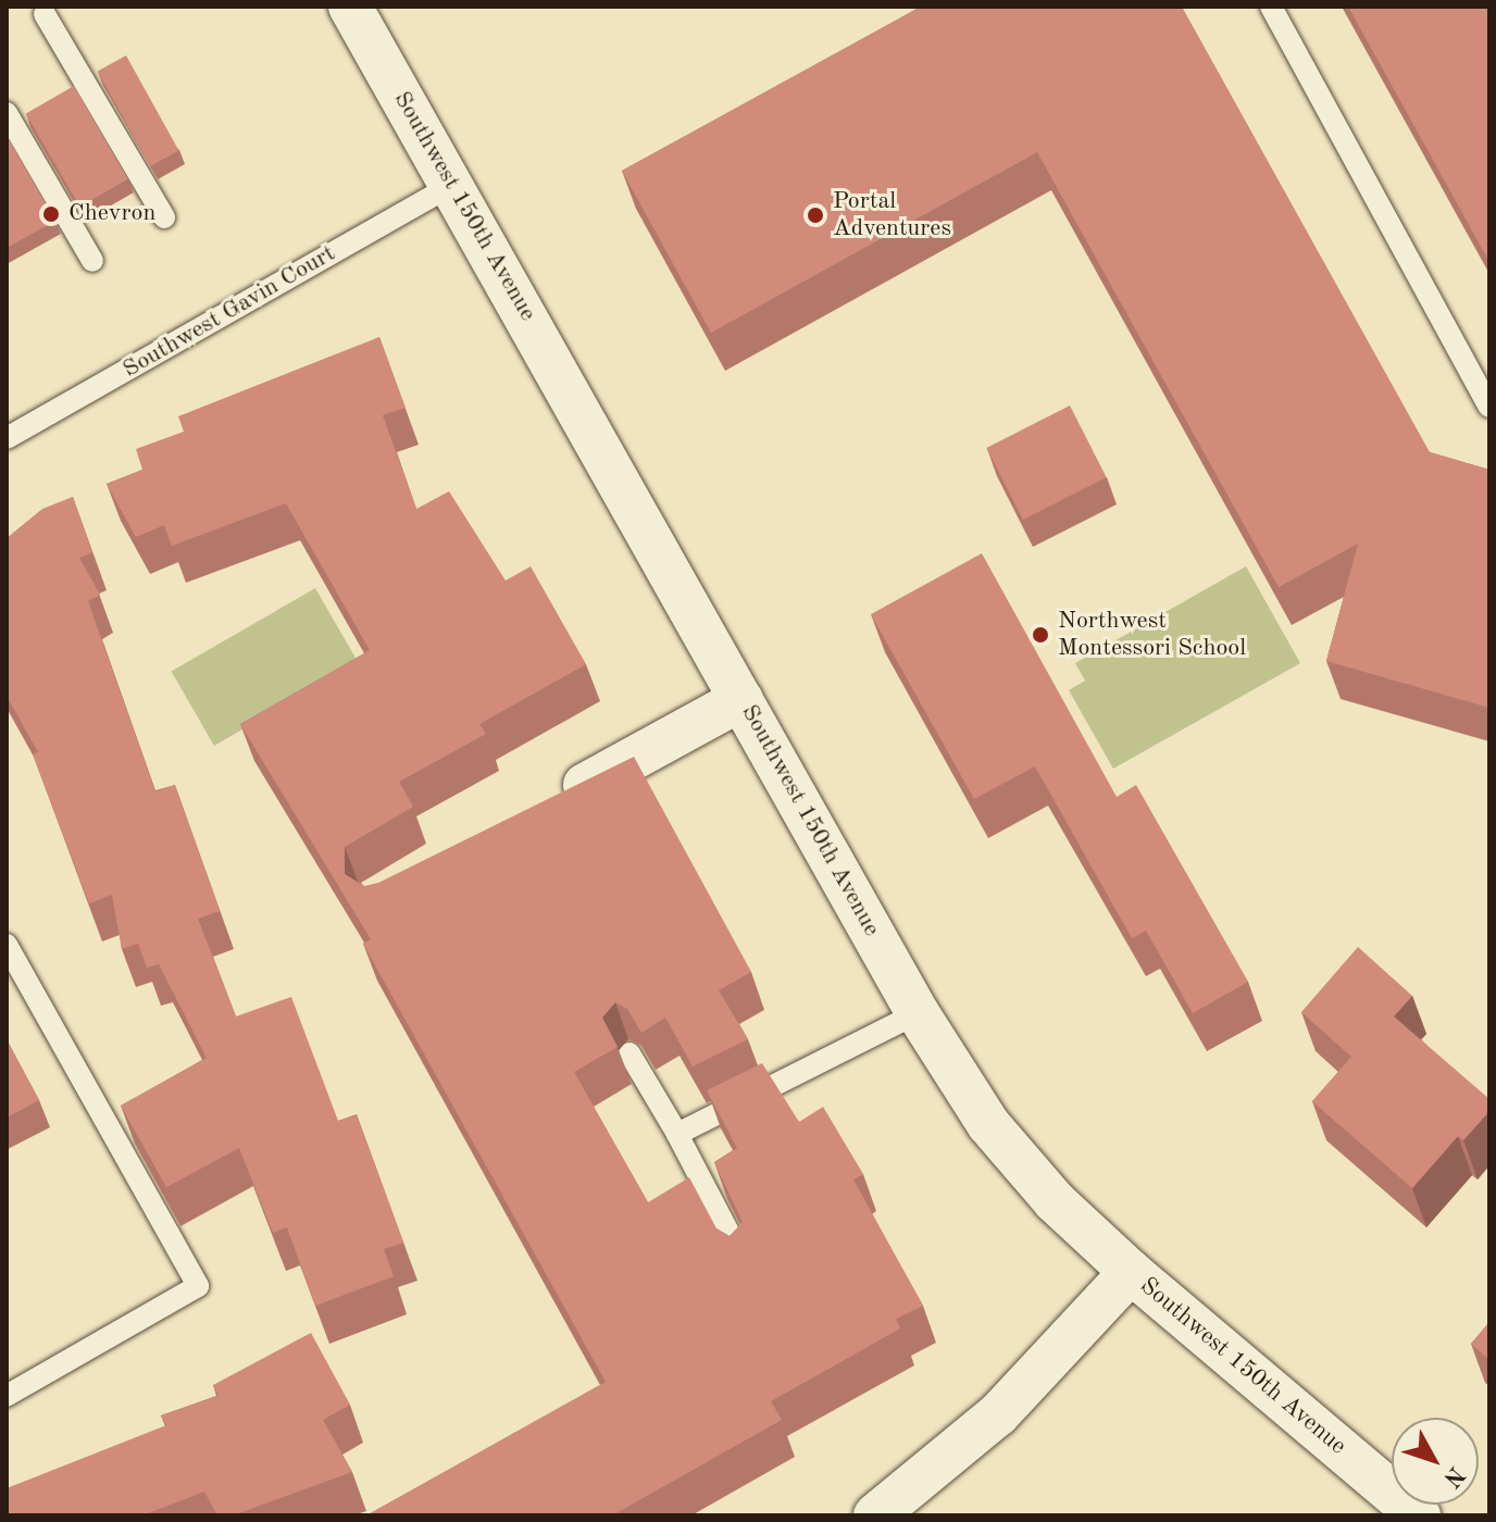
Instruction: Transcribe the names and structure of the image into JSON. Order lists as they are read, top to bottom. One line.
{"streets":{"street":["Southwest 150th Avenue"],"lane":["Southwest Gavin Court"]},"crossings":[["Southwest 150th Avenue","Southwest Gavin Court"]],"places":["Chevron","Portal Adventures","Northwest Montessori School"],"north":"bottom right"}
